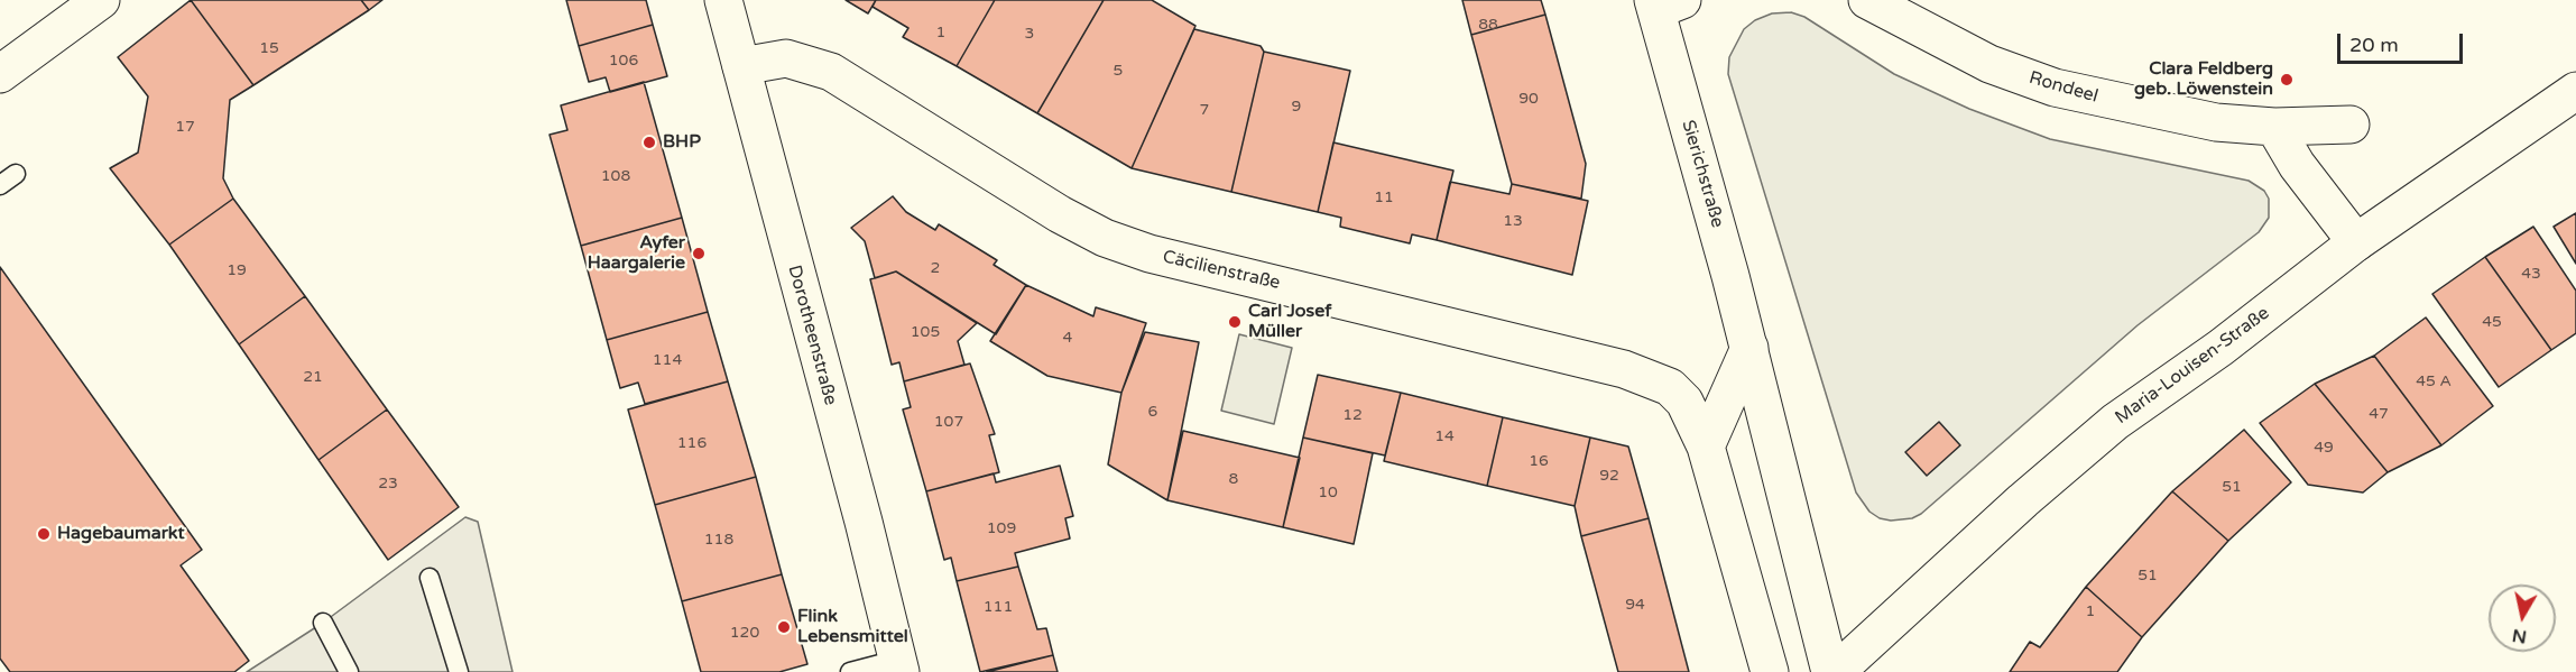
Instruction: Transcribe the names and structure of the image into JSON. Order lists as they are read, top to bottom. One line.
{"streets":{"street":["Rondeel","Sierichstraße","Cäcilienstraße","Dorotheenstraße","Maria-Louisen-Straße"]},"crossings":[["Cäcilienstraße","Dorotheenstraße"]],"places":["Clara Feldberg geb. Löwenstein","BHP","Ayfer Haargalerie","Carl Josef Müller","Hagebaumarkt","Flink Lebensmittel"],"house_numbers":["88","1","3","15","106","5","90","9","7","17","108","11","13","2","19","43","45","105","4","114","21","45 A","6","47","12","107","14","116","49","16","92","8","23","51","10","109","118","51","94","111","1","120"],"scale_bar":"20 m","north":"bottom"}
